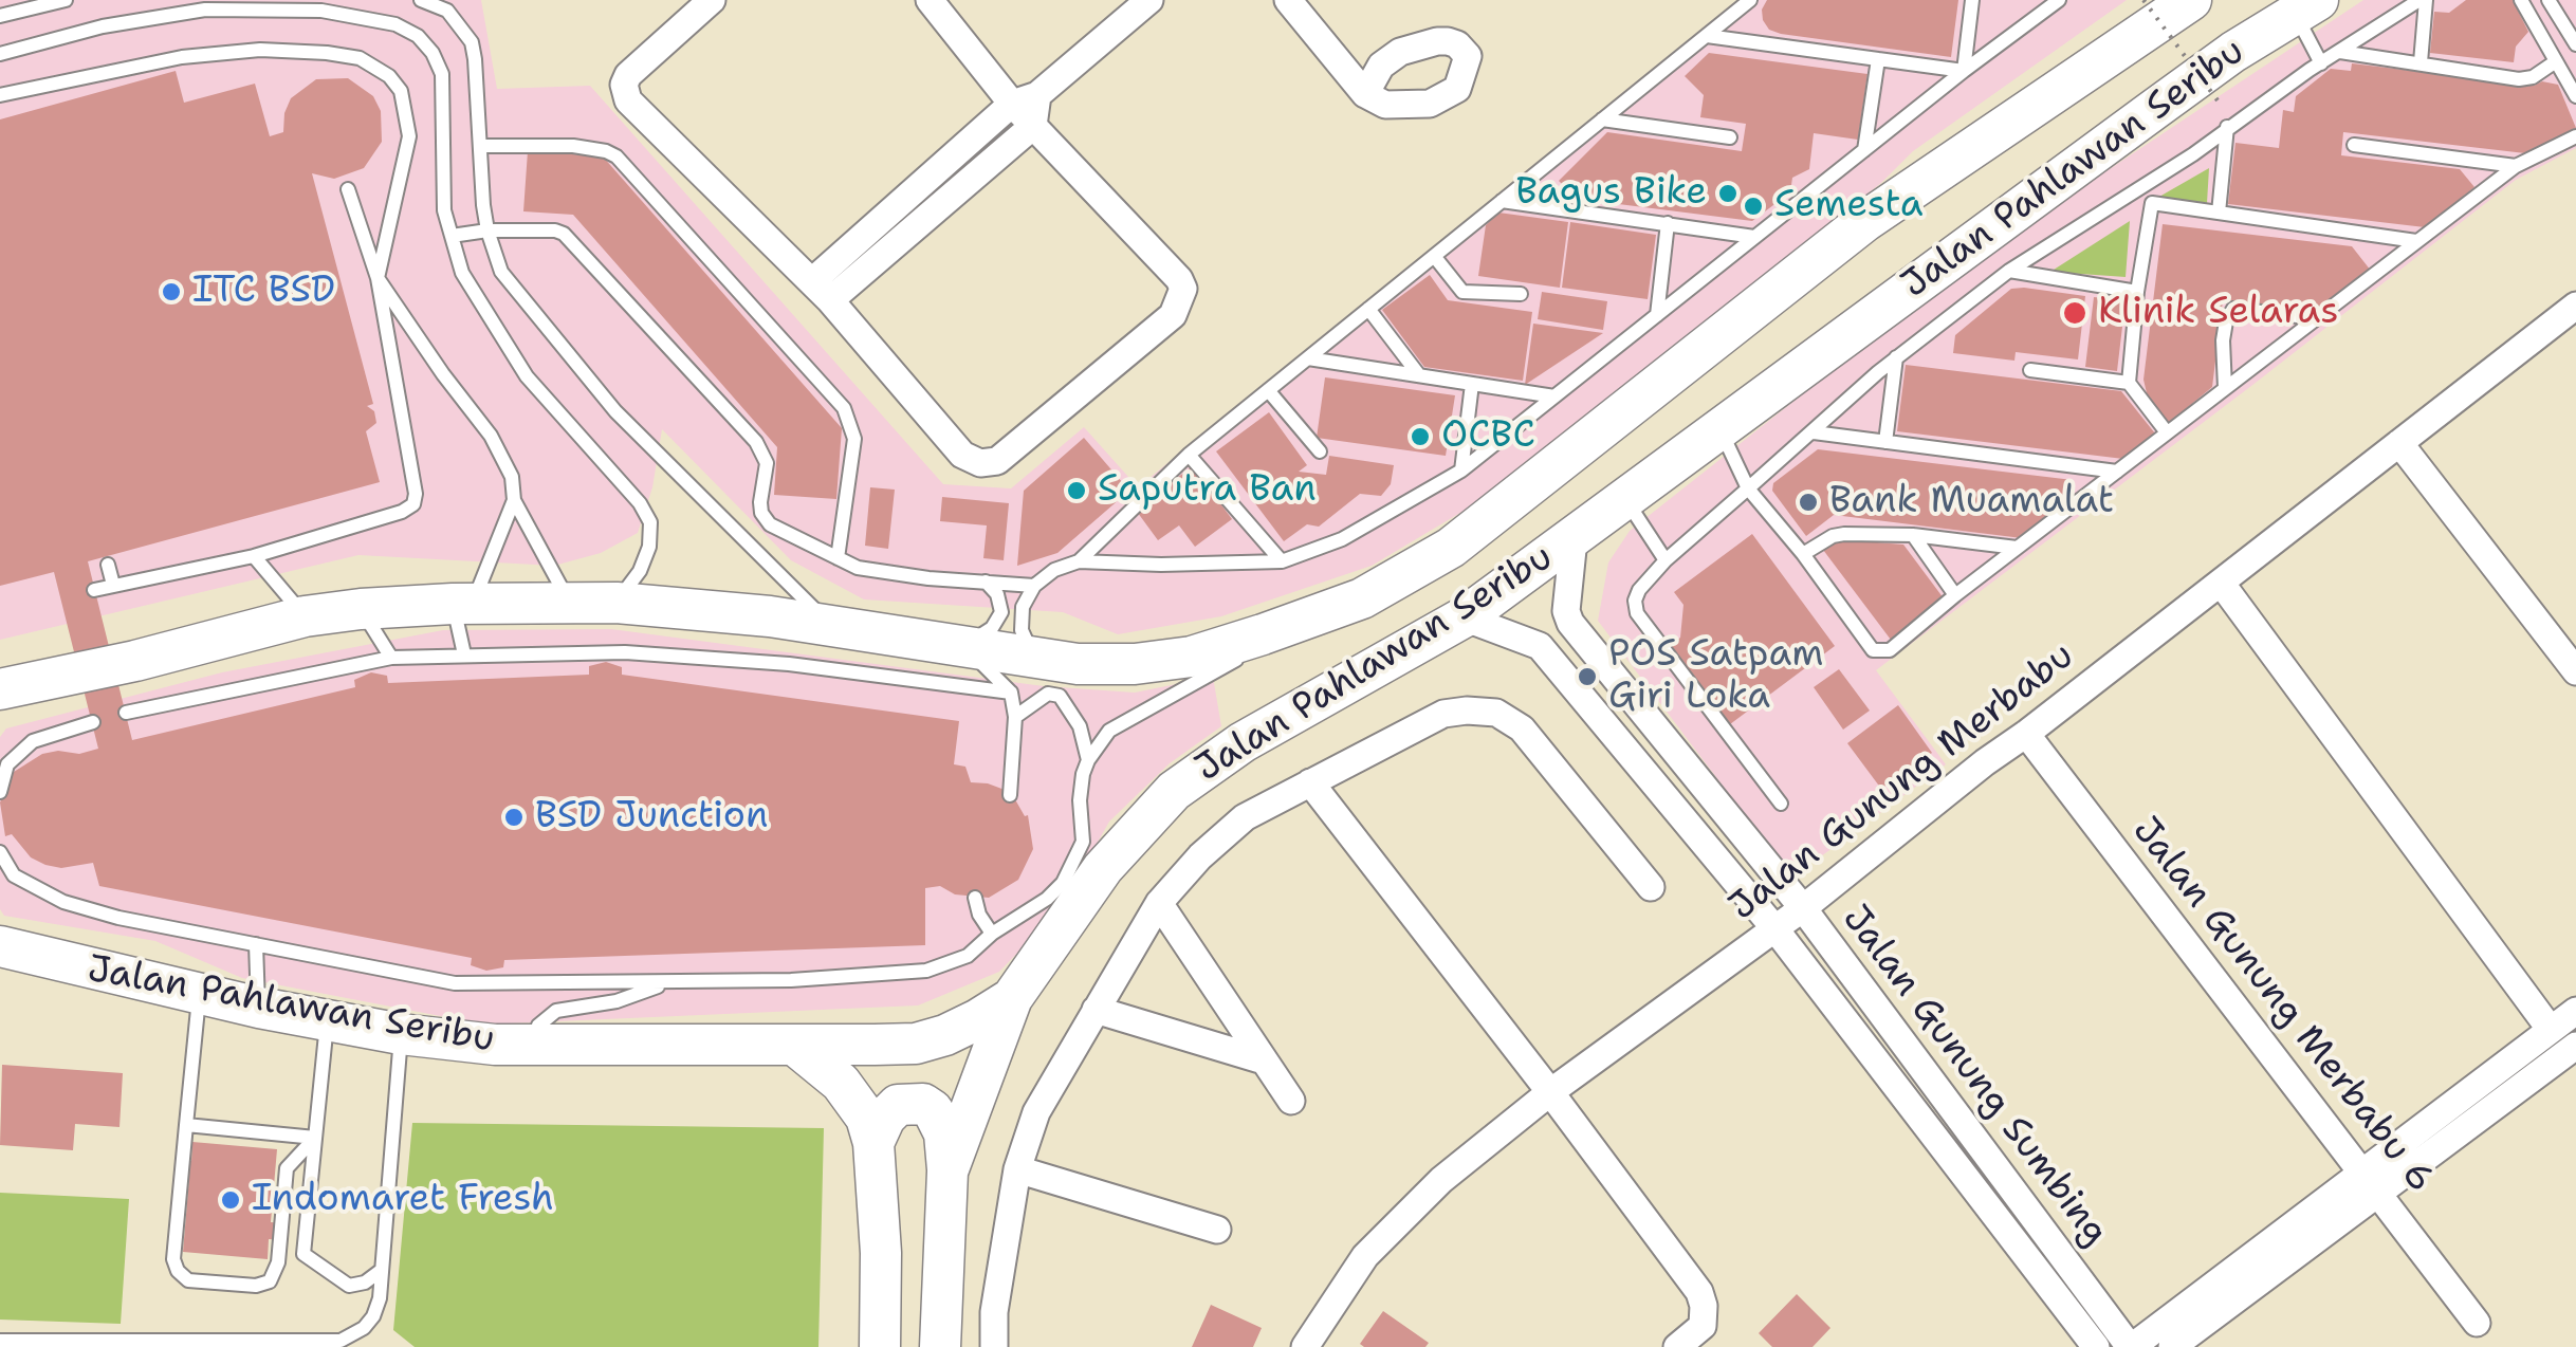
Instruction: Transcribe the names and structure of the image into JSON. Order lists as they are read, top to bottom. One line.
{"streets":{"main road":["Jalan Pahlawan Seribu"],"street":["Jalan Gunung Merbabu","Jalan Gunung Merbabu 6","Jalan Gunung Sumbing"]},"crossings":[["Jalan Pahlawan Seribu","Jalan Gunung Sumbing"],["Jalan Gunung Merbabu","Jalan Gunung Merbabu 6"],["Jalan Gunung Merbabu","Jalan Gunung Sumbing"]],"places":["Bagus Bike","Semesta","ITC BSD","Klinik Selaras","OCBC","Saputra Ban","Bank Muamalat","POS Satpam Giri Loka","BSD Junction","Indomaret Fresh"]}
